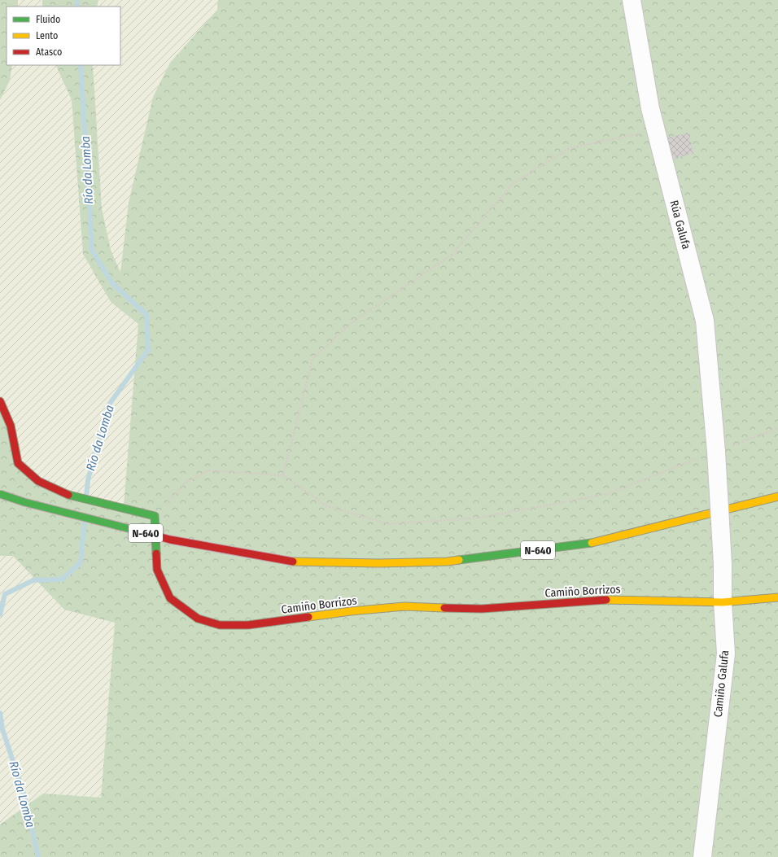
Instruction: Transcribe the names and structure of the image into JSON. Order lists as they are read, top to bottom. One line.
{"streets":{"main road":["N-640","Camiño Borrizos"],"street":["Rúa Galufa","Camiño Galufa"]},"crossings":[["Rúa Galufa","Camiño Galufa"],["Camiño Borrizos","Camiño Galufa"]],"water":["Río da Lomba"],"legend":["Fluido","Lento","Atasco"]}
